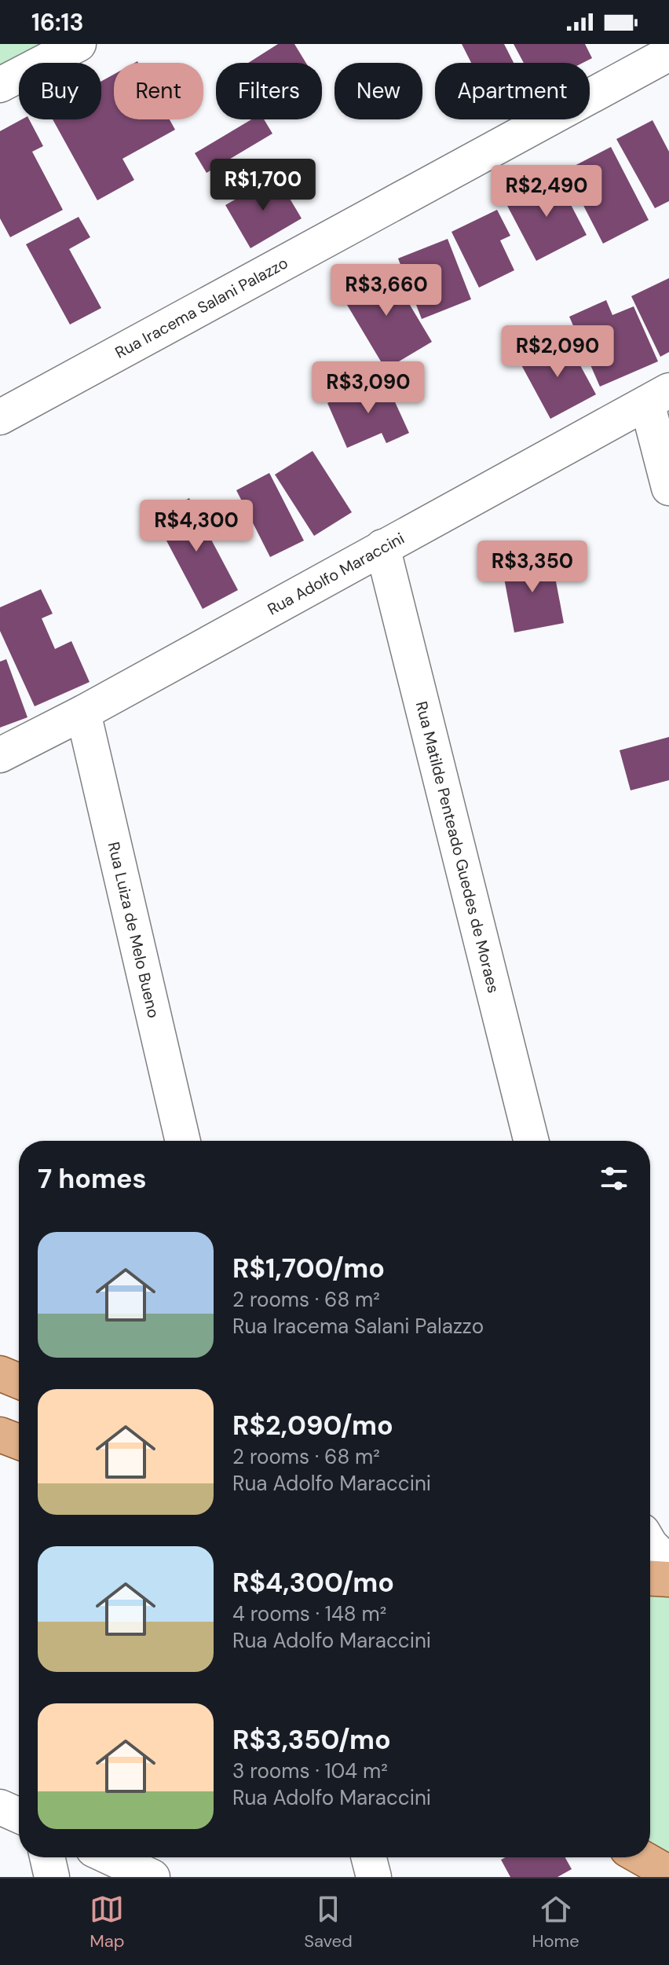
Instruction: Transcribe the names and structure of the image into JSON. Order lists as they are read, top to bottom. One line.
{"streets":{"street":["Rua Iracema Salani Palazzo","Rua Adolfo Maraccini","Rua Matilde Penteado Guedes de Moraes","Rua Luiza de Melo Bueno"]},"crossings":[["Rua Adolfo Maraccini","Rua Matilde Penteado Guedes de Moraes"],["Rua Adolfo Maraccini","Rua Luiza de Melo Bueno"]],"page":{"status":"16:13","chip":["Buy","Rent","Filters","New","Apartment"],"price":["R$1,700","R$2,490","R$3,660","R$2,090","R$3,090","R$4,300","R$3,350"],"heading":"7 homes","list":[{"name":"R$1,700/mo","note":"2 rooms · 68 m² · Rua Iracema Salani Palazzo"},{"name":"R$2,090/mo","note":"2 rooms · 68 m² · Rua Adolfo Maraccini"},{"name":"R$4,300/mo","note":"4 rooms · 148 m² · Rua Adolfo Maraccini"},{"name":"R$3,350/mo","note":"3 rooms · 104 m² · Rua Adolfo Maraccini"}],"tabs":["Map","Saved","Home"]}}
